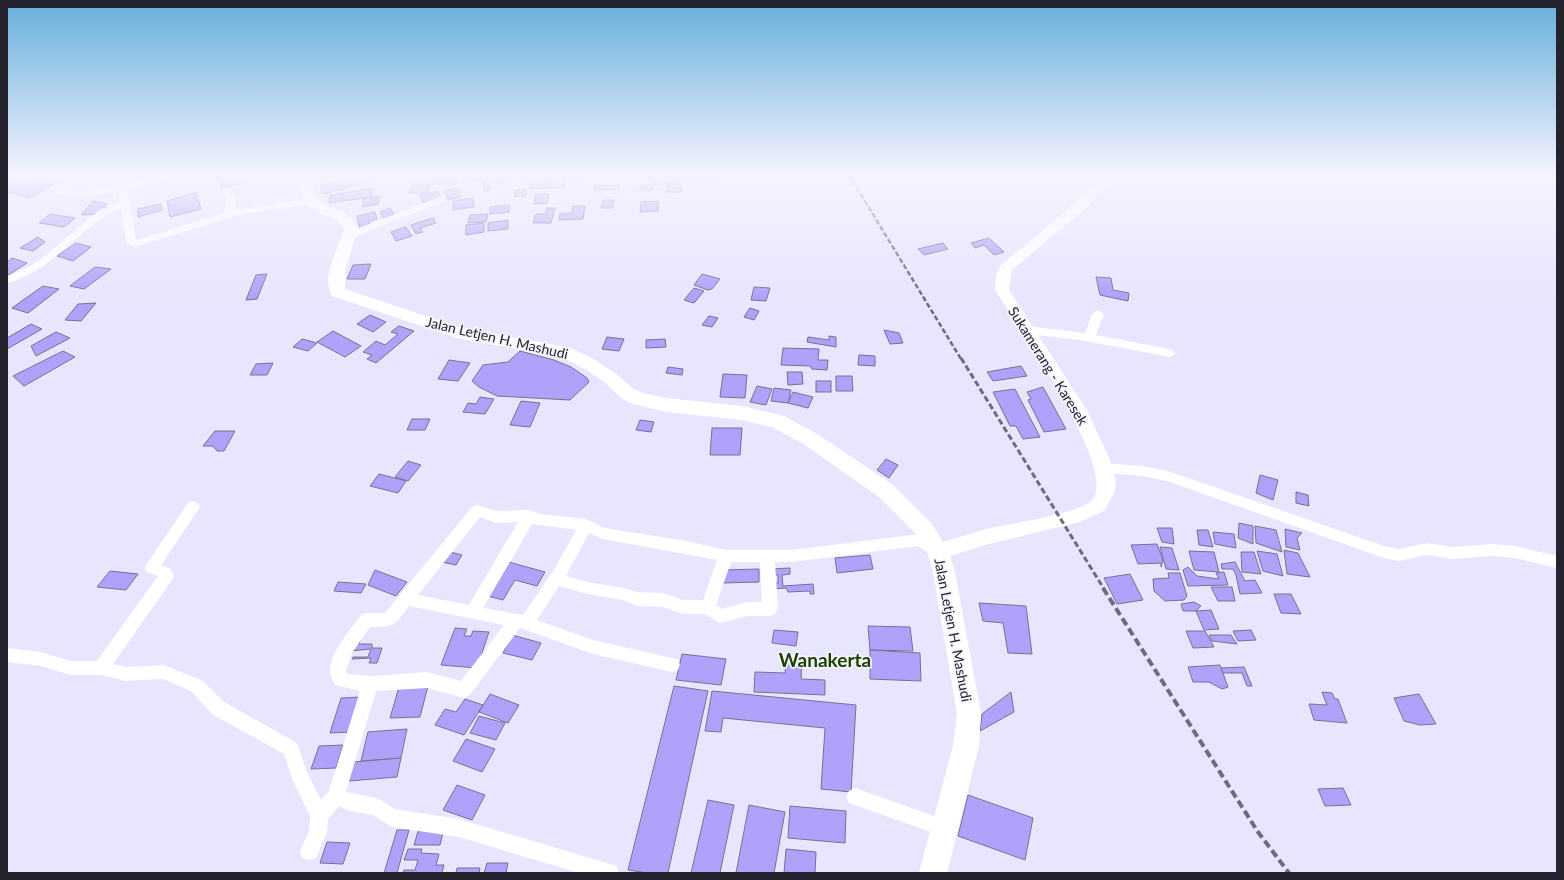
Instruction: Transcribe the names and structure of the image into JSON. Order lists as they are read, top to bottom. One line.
{"streets":{"main road":["Jalan Letjen H. Mashudi"],"street":["Sukamerang - Karesek"]},"crossings":[["Jalan Letjen H. Mashudi","Sukamerang - Karesek"]],"districts":["Wanakerta"]}
